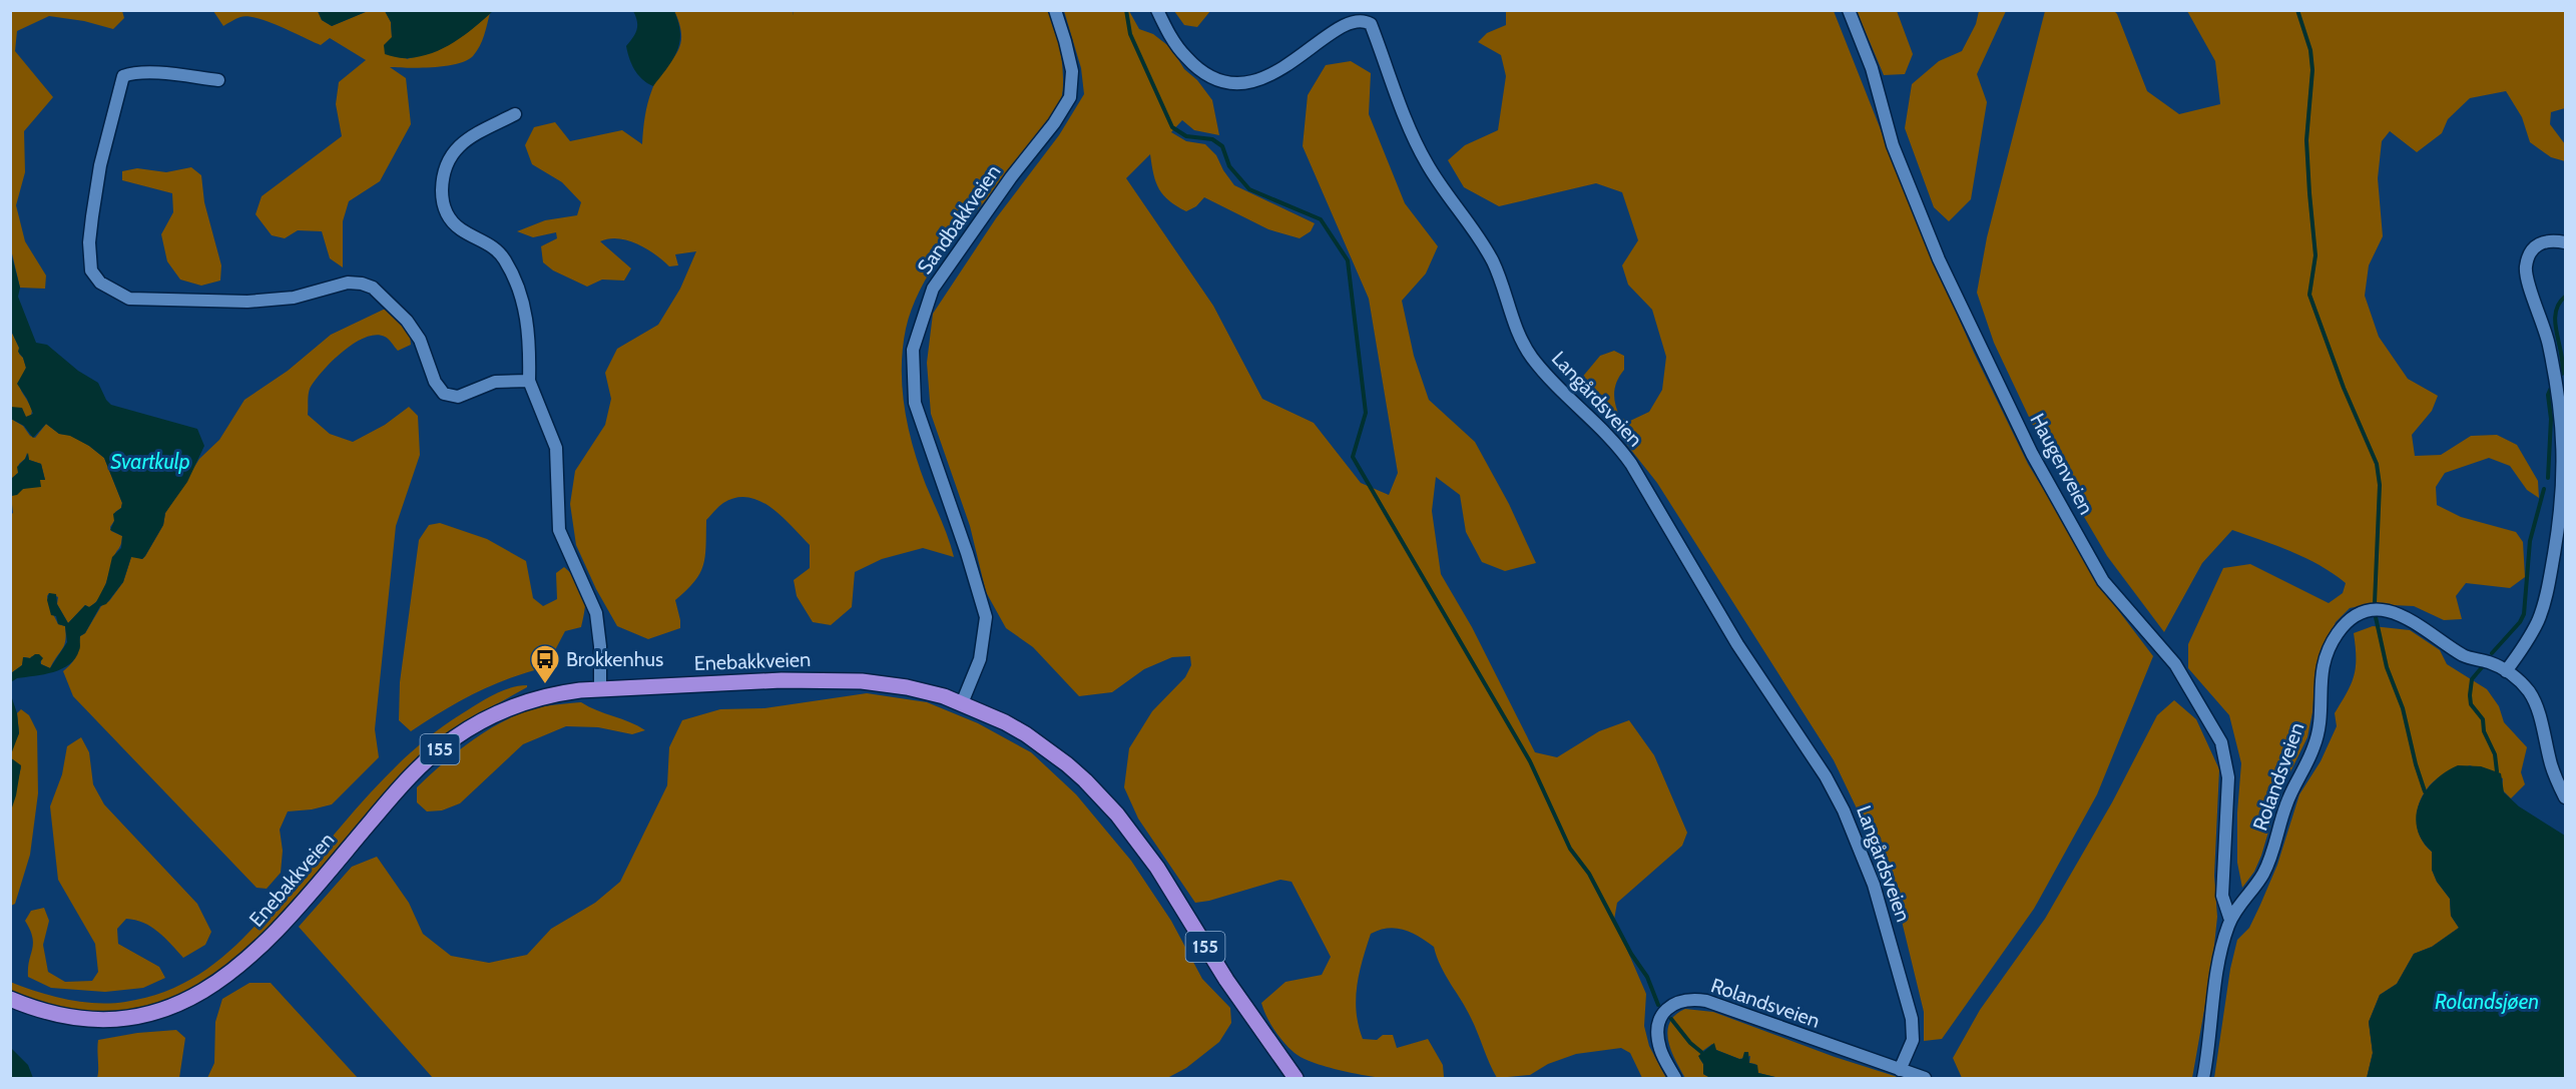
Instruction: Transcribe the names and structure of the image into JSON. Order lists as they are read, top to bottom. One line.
{"streets":{"main road":["Enebakkveien","155"],"street":["Sandbakkveien","Langårdsveien","Haugenveien","Rolandsveien"]},"crossings":[["Sandbakkveien","Enebakkveien"],["Langårdsveien","Rolandsveien"],["Haugenveien","Rolandsveien"]],"water":["Svartkulp","Rolandsjøen"],"places":{"bus stop":["Brokkenhus"]}}
